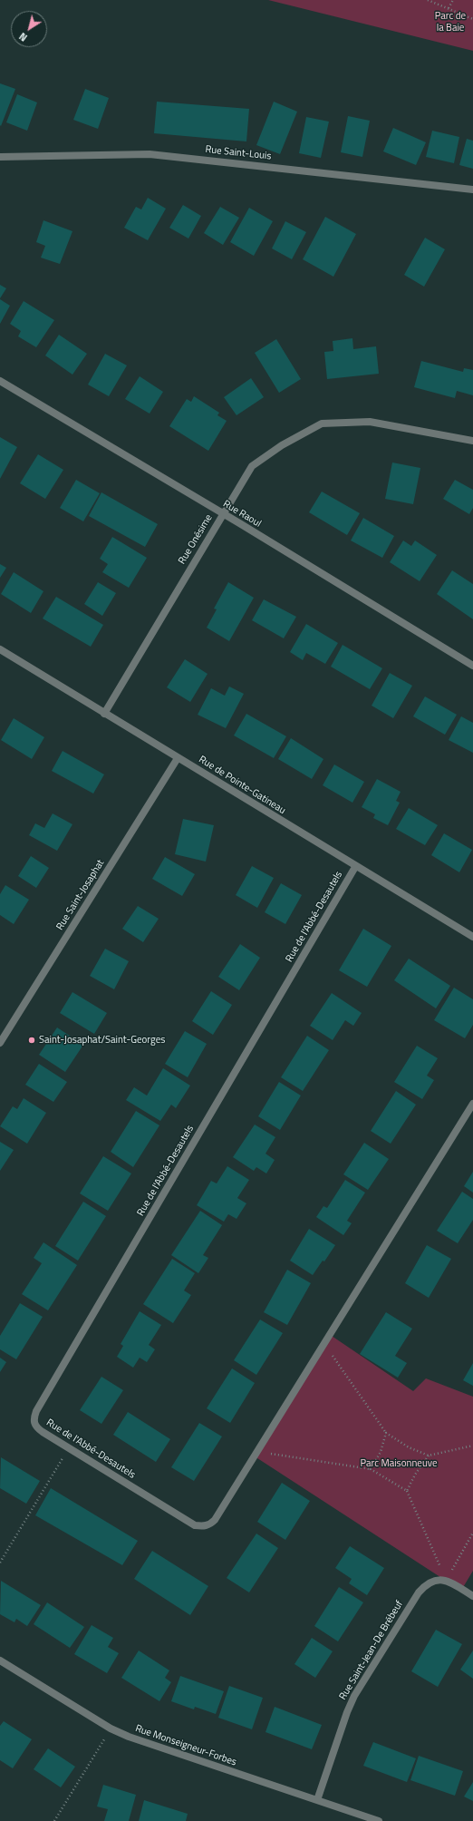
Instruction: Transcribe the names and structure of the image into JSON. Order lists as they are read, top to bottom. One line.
{"streets":{"street":["Rue Saint-Louis","Rue Raoul","Rue Onésime","Rue de Pointe-Gatineau","Rue Saint-Josaphat","Rue de l'Abbé-Desautels","Rue Saint-Jean-De Brébeuf","Rue Monseigneur-Forbes"]},"crossings":[["Rue Raoul","Rue Onésime"],["Rue Onésime","Rue de Pointe-Gatineau"],["Rue de Pointe-Gatineau","Rue Saint-Josaphat"],["Rue de Pointe-Gatineau","Rue de l'Abbé-Desautels"],["Rue Saint-Jean-De Brébeuf","Rue Monseigneur-Forbes"]],"parks":["Parc de la Baie","Parc Maisonneuve"],"places":["Saint-Josaphat/Saint-Georges"],"north":"bottom left"}
